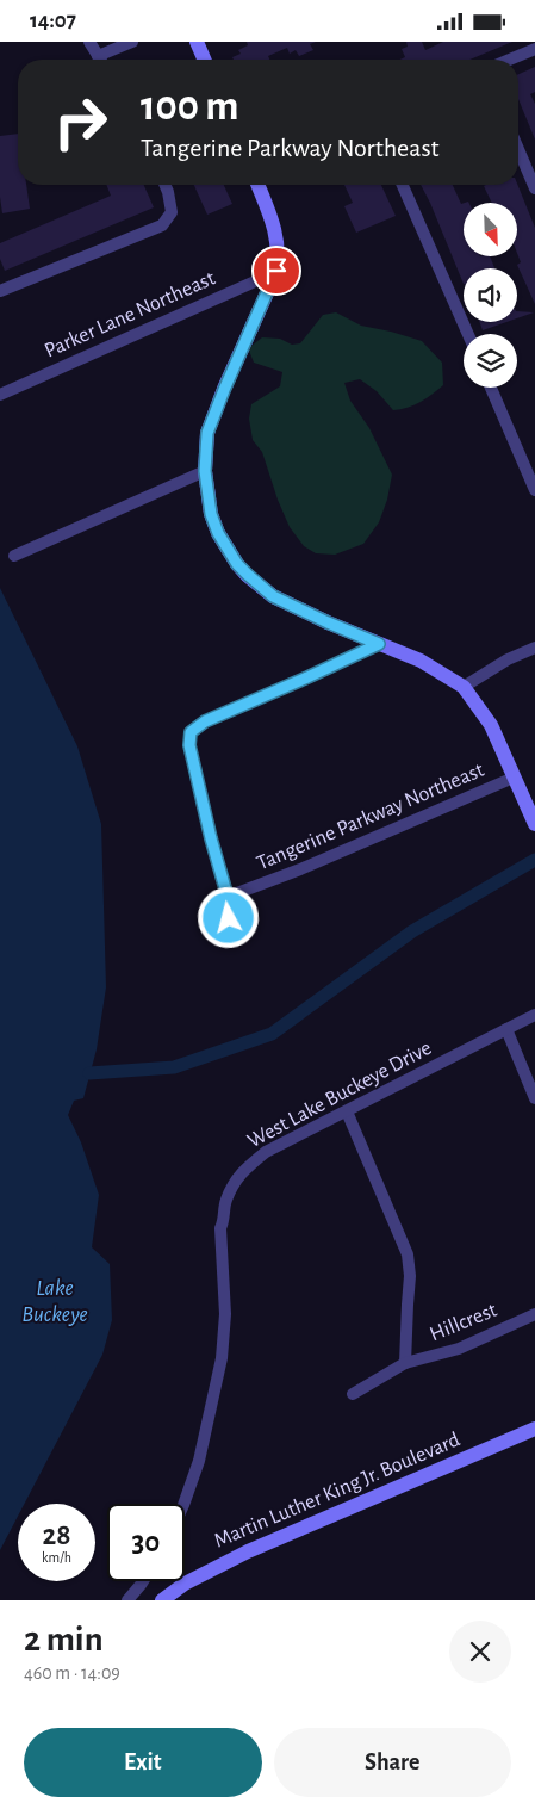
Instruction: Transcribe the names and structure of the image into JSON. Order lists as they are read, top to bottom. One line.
{"streets":{"street":["Parker Lane Northeast","Tangerine Parkway Northeast","West Lake Buckeye Drive","Hillcrest","Martin Luther King Jr. Boulevard"]},"water":["Lake Buckeye"],"north":"bottom right","page":{"status":"14:07","turn":["100 m","Tangerine Parkway Northeast"],"speed":"28 km/h","limit":"30","heading":["2 min","460 m · 14:09"],"buttons":["Exit","Share"]}}
